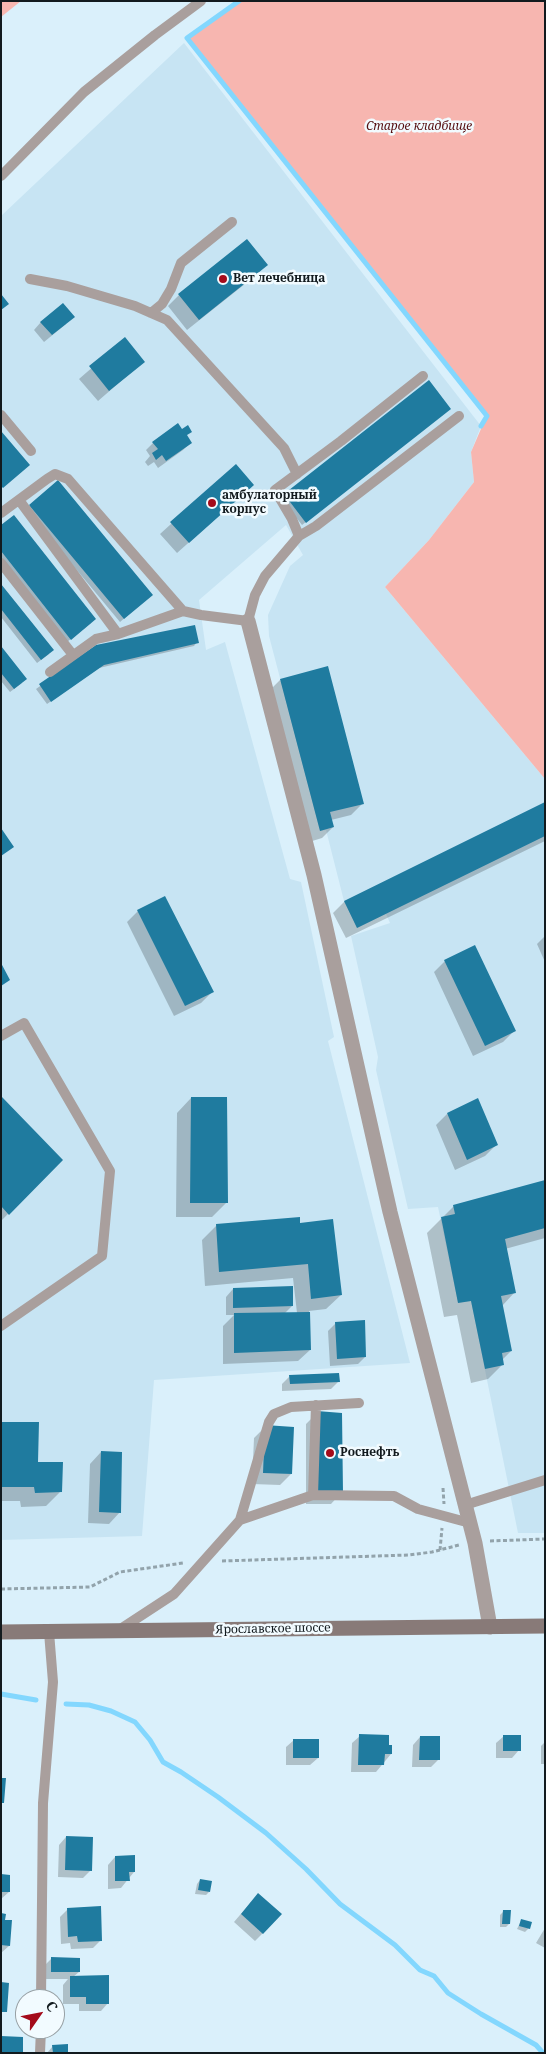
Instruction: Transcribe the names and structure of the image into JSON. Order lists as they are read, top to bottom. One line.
{"streets":{"main road":["Ярославское шоссе"]},"parks":["Старое кладбище"],"places":["Вет лечебница","амбулаторный корпус","Роснефть"],"north":"top right"}
